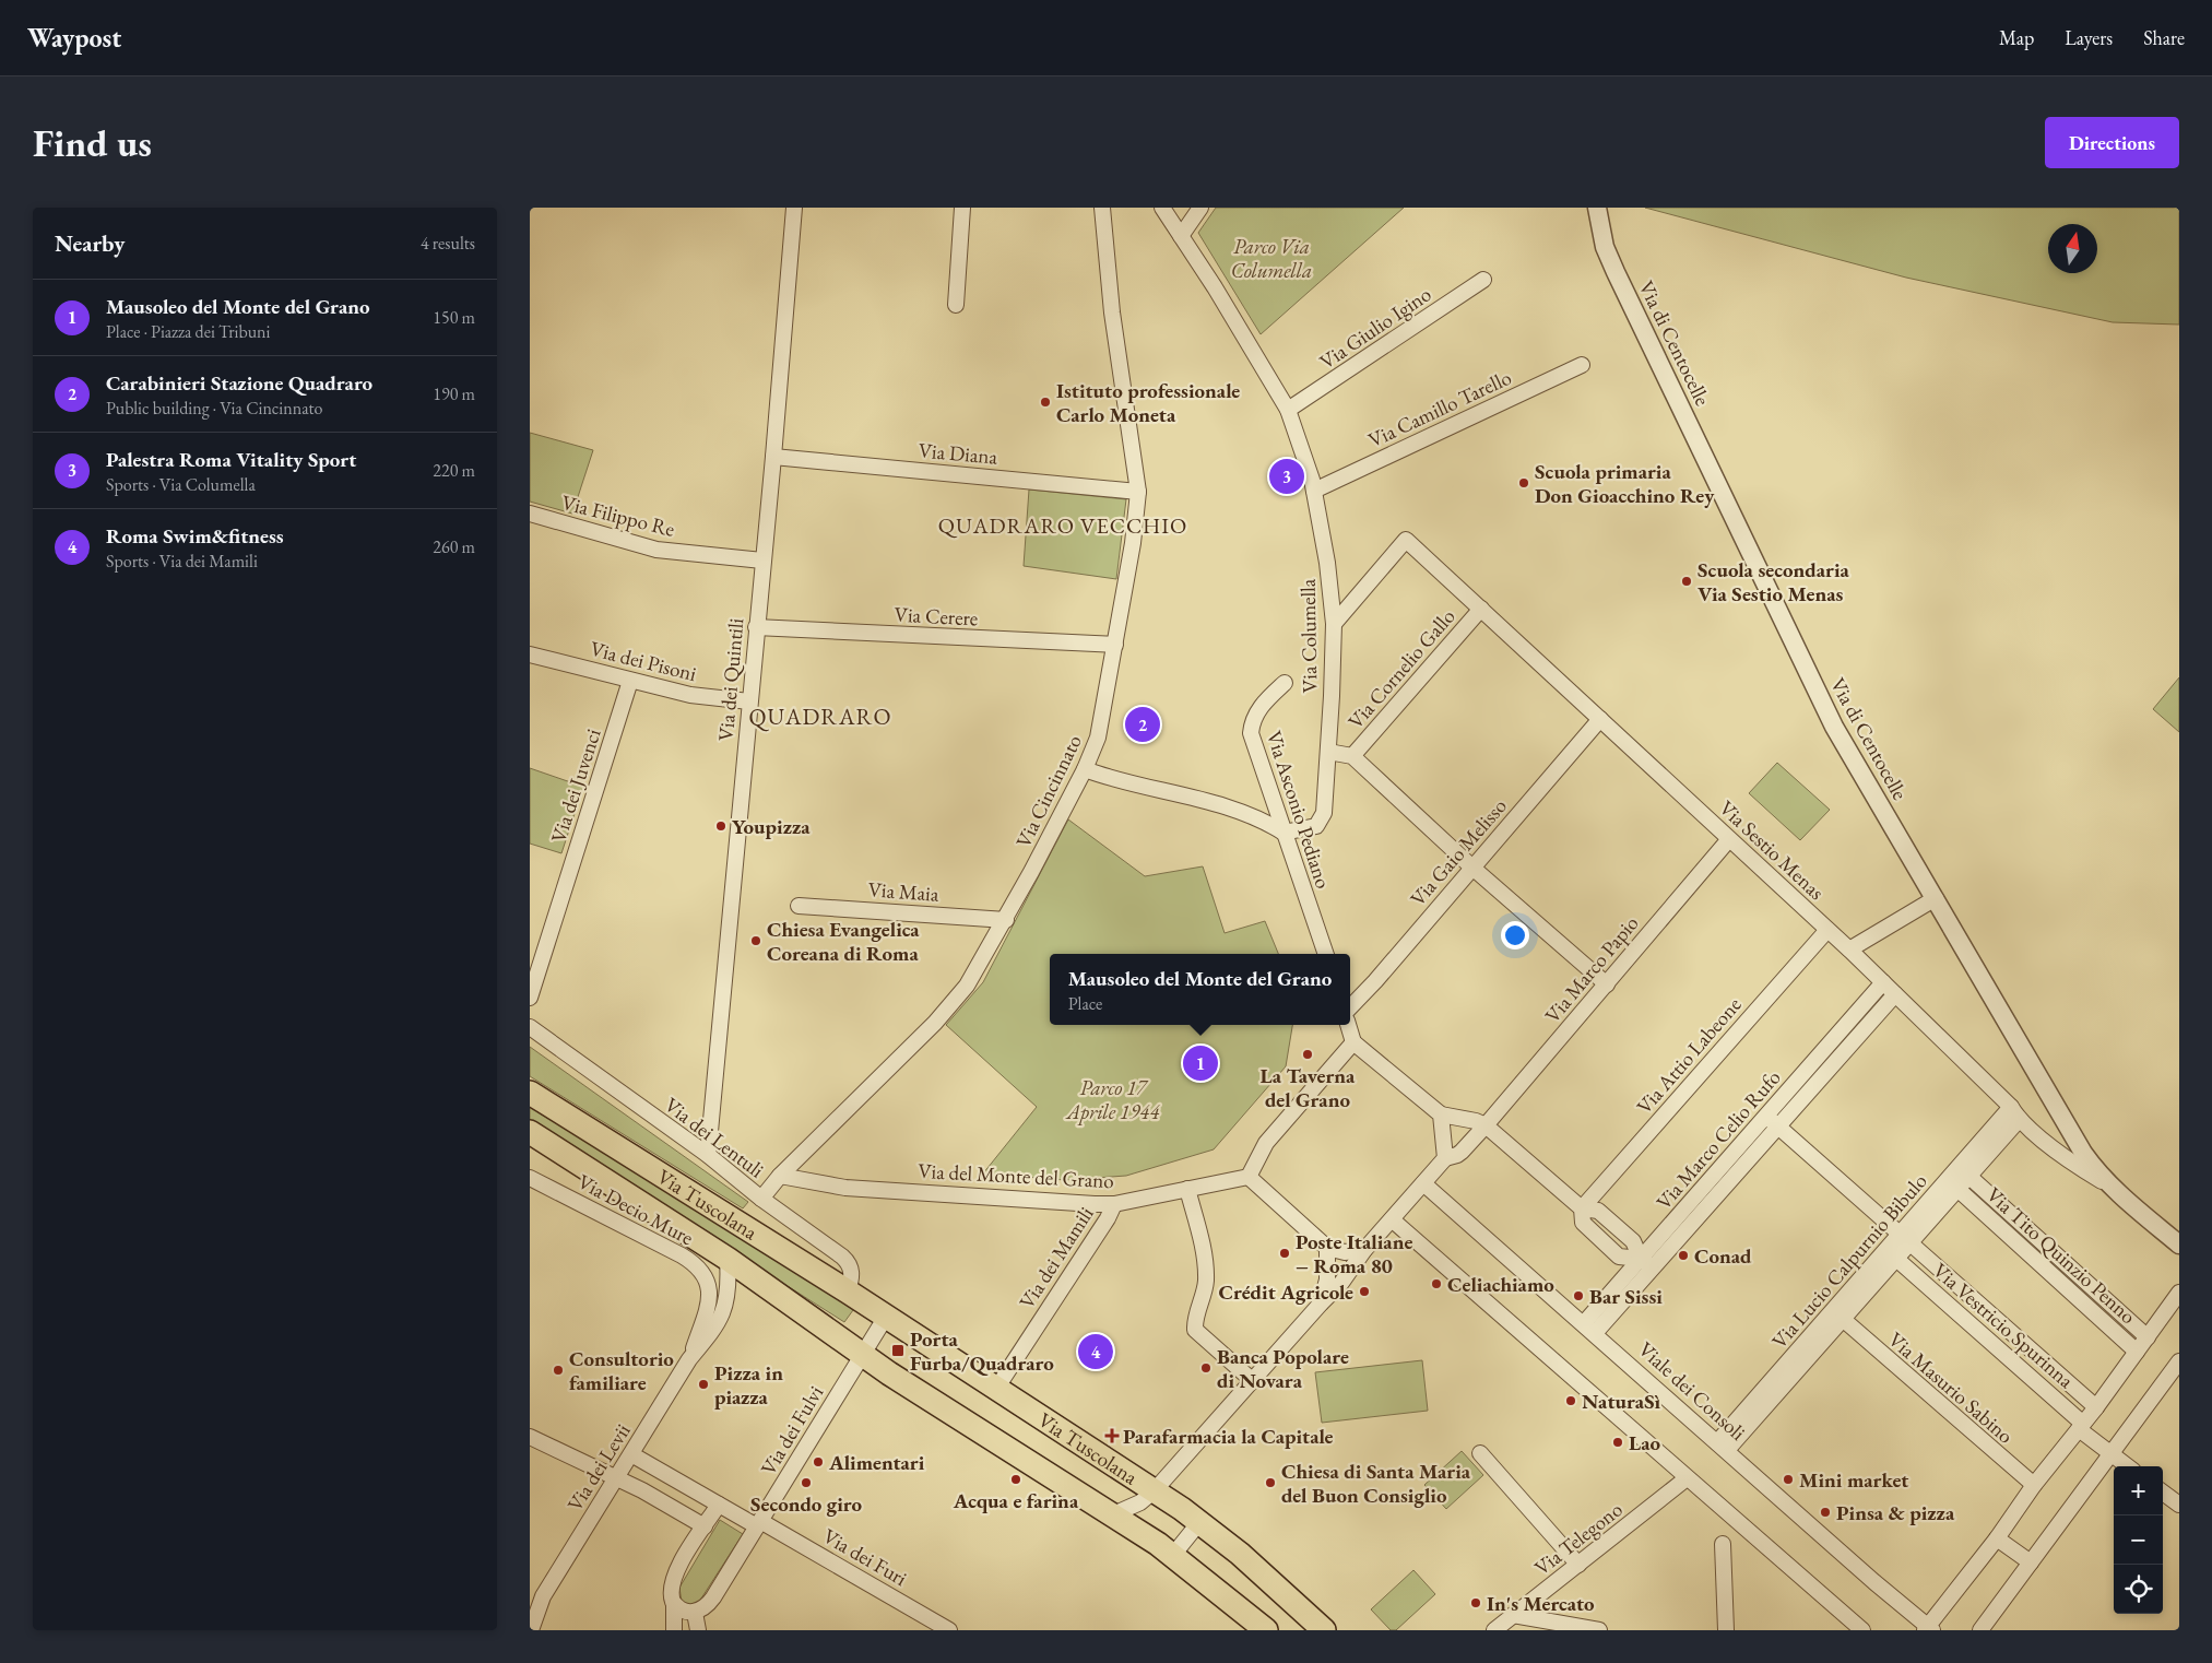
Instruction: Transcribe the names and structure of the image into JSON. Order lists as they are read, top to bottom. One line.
{"streets":{"main road":["Via Tuscolana"],"street":["Via Giulio Igino","Via di Centocelle","Via Camillo Tarello","Via Diana","Via Filippo Re","Via Cerere","Via Columella","Via dei Pisoni","Via Cornelio Gallo","Via dei Quintili","Via dei Juvenci","Via Cincinnato","Via Asconio Pediano","Via Sestio Menas","Via Gaio Melisso","Via Maia","Via Marco Papio","Via Attio Labeone","Via dei Lentuli","Via Marco Celio Rufo","Via del Monte del Grano","Via Decio Mure","Via Tito Quinzio Penno","Via dei Mamili","Via Lucio Calpurnio Bibulo","Via Vestricio Spurinna","Via Masurio Sabino","Viale dei Consoli","Via dei Fulvi","Via dei Levii","Via Telegono","Via dei Furi"]},"crossings":[["Via Giulio Igino","Via Columella"],["Via di Centocelle","Via Sestio Menas"],["Via Camillo Tarello","Via Columella"],["Via Diana","Via dei Quintili"],["Via Diana","Via Cincinnato"],["Via Filippo Re","Via dei Quintili"],["Via Cerere","Via dei Quintili"],["Via Cerere","Via Cincinnato"],["Via Columella","Via Asconio Pediano"],["Via Columella","Via Sestio Menas"],["Via dei Pisoni","Via dei Quintili"],["Via dei Pisoni","Via dei Juvenci"],["Via Cornelio Gallo","Via Sestio Menas"],["Via dei Quintili","Via dei Lentuli"],["Via Cincinnato","Via Maia"],["Via Cincinnato","Via dei Lentuli"],["Via Cincinnato","Via del Monte del Grano"],["Via Sestio Menas","Via Gaio Melisso"],["Via Sestio Menas","Via Marco Papio"],["Via Sestio Menas","Via Attio Labeone"],["Via Sestio Menas","Via Marco Celio Rufo"],["Via Sestio Menas","Via Lucio Calpurnio Bibulo"],["Via Marco Papio","Via del Monte del Grano"],["Via Marco Papio","Viale dei Consoli"],["Via dei Lentuli","Via Tuscolana"],["Via Marco Celio Rufo","Via Vestricio Spurinna"],["Via Marco Celio Rufo","Viale dei Consoli"],["Via del Monte del Grano","Via dei Mamili"],["Via del Monte del Grano","Viale dei Consoli"],["Via Tuscolana","Via dei Mamili"],["Via Tuscolana","Via dei Fulvi"],["Via Tuscolana","Via dei Levii"],["Via Decio Mure","Via dei Levii"],["Via Tito Quinzio Penno","Via Lucio Calpurnio Bibulo"],["Via Lucio Calpurnio Bibulo","Via Vestricio Spurinna"],["Via Lucio Calpurnio Bibulo","Via Masurio Sabino"],["Via Lucio Calpurnio Bibulo","Viale dei Consoli"],["Via dei Fulvi","Via dei Furi"],["Via dei Levii","Via dei Furi"]],"districts":["QUADRARO VECCHIO","QUADRARO"],"parks":["Parco Via Columella","Parco 17 Aprile 1944"],"places":{"other":["Istituto professionale Carlo Moneta","Scuola primaria Don Gioacchino Rey","Scuola secondaria Via Sestio Menas","Youpizza","Chiesa Evangelica Coreana di Roma","La Taverna del Grano","Poste Italiane – Roma 80","Conad","Celiachiamo","Crédit Agricole","Bar Sissi","Banca Popolare di Novara","Consultorio familiare","Pizza in piazza","NaturaSì","Lao","Alimentari","Acqua e farina","Mini market","Secondo giro","Chiesa di Santa Maria del Buon Consiglio","Pinsa & pizza","In's Mercato"],"transit":["Porta Furba/Quadraro"],"health":["Parafarmacia la Capitale"]},"north":"top","page":{"header":"Waypost","nav":["Map","Layers","Share"],"buttons":"Directions","title":"Find us","heading":["Nearby","4 results"],"list":[{"mark":"1","name":"Mausoleo del Monte del Grano","note":"Place · Piazza dei Tribuni","value":"150 m"},{"mark":"2","name":"Carabinieri Stazione Quadraro","note":"Public building · Via Cincinnato","value":"190 m"},{"mark":"3","name":"Palestra Roma Vitality Sport","note":"Sports · Via Columella","value":"220 m"},{"mark":"4","name":"Roma Swim&fitness","note":"Sports · Via dei Mamili","value":"260 m"}],"pins":["3","2","1","4"],"popup":["Mausoleo del Monte del Grano","Place"],"map_buttons":["+","−"]}}
